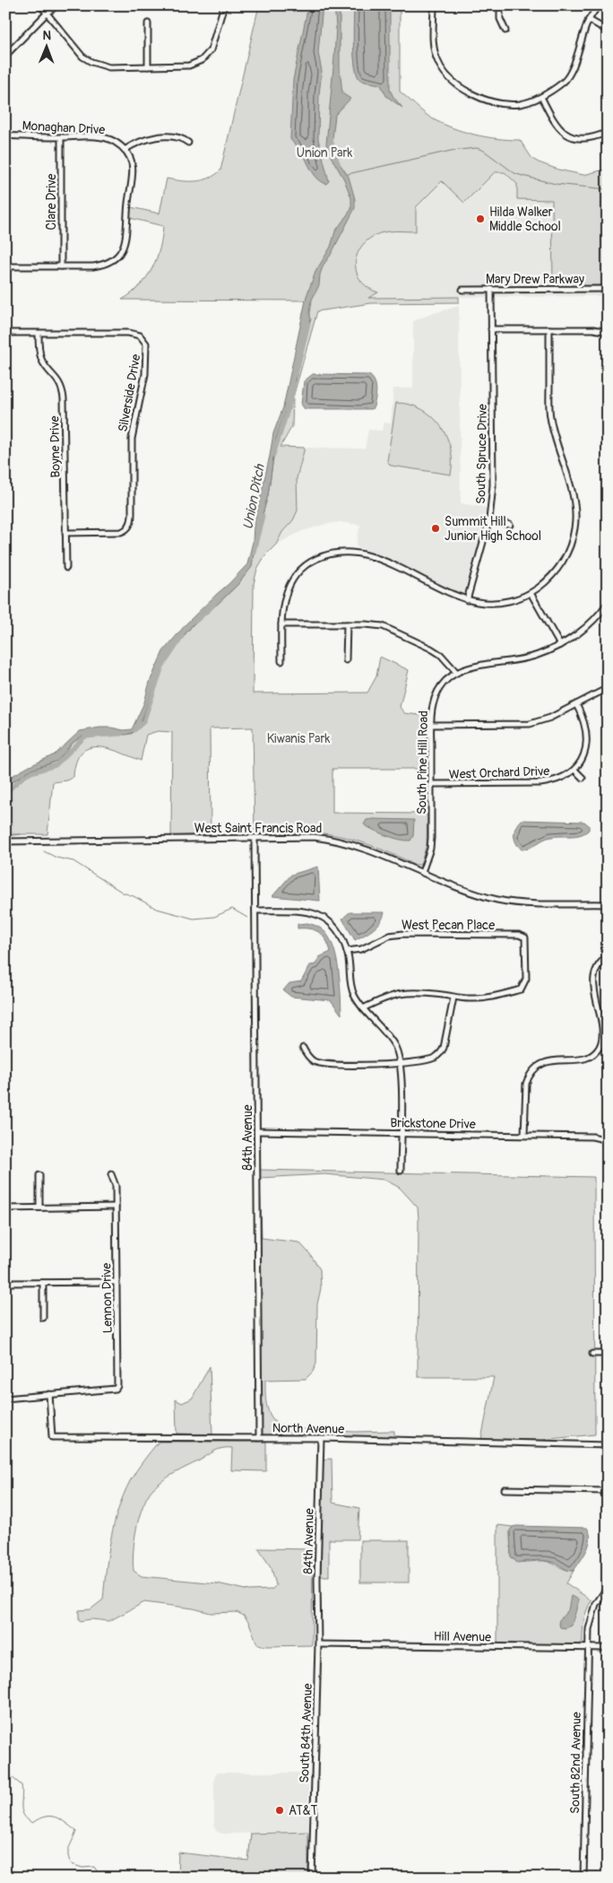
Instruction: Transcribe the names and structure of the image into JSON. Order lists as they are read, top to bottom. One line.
{"streets":{"street":["Monaghan Drive","Clare Drive","Mary Drew Parkway","Silverside Drive","Boyne Drive","South Spruce Drive","South Pine Hill Road","West Orchard Drive","West Saint Francis Road","West Pecan Place","Brickstone Drive","84th Avenue","Lennon Drive","North Avenue","Hill Avenue","South 84th Avenue","South 82nd Avenue"]},"crossings":[["Monaghan Drive","Clare Drive"],["Mary Drew Parkway","South Spruce Drive"],["Silverside Drive","Boyne Drive"],["South Pine Hill Road","West Orchard Drive"],["South Pine Hill Road","West Saint Francis Road"],["West Saint Francis Road","84th Avenue"],["Brickstone Drive","84th Avenue"],["84th Avenue","North Avenue"],["84th Avenue","Hill Avenue"],["84th Avenue","South 84th Avenue"],["Lennon Drive","North Avenue"],["Hill Avenue","South 84th Avenue"],["Hill Avenue","South 82nd Avenue"]],"water":["Union Ditch"],"parks":["Union Park","Kiwanis Park"],"places":["Hilda Walker Middle School","Summit Hill Junior High School","AT&T"],"north":"top"}
